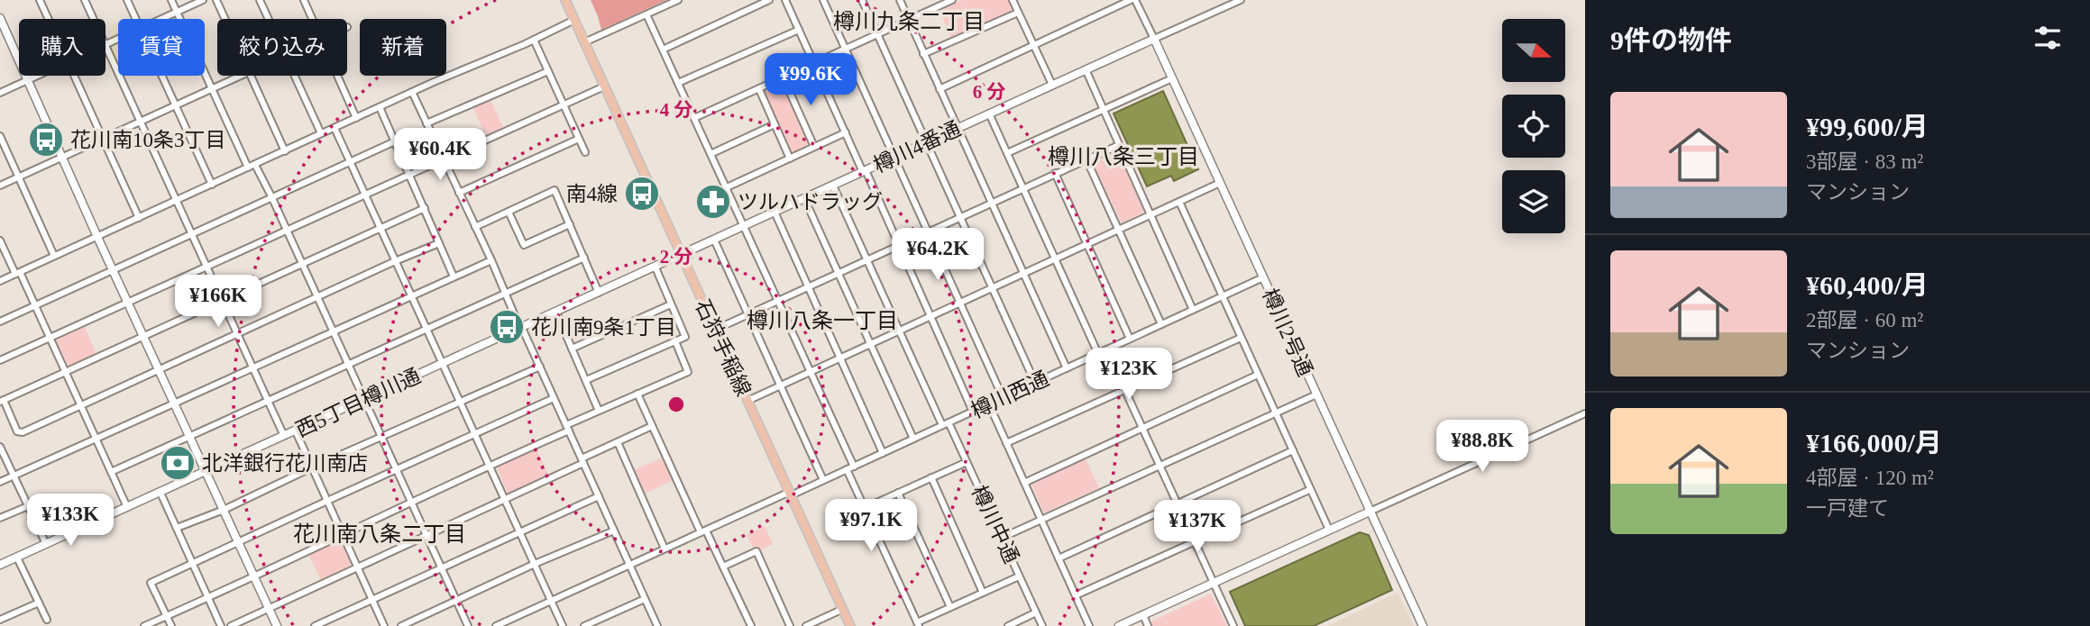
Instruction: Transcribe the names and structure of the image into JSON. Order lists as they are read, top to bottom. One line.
{"streets":{"main road":["石狩手稲線"],"street":["樽川4番通","樽川2号通","樽川西通","西5丁目樽川通","樽川中通"]},"crossings":[["樽川4番通","樽川2号通"],["樽川4番通","石狩手稲線"],["樽川4番通","西5丁目樽川通"],["樽川4番通","樽川中通"],["樽川2号通","樽川西通"],["石狩手稲線","樽川西通"],["石狩手稲線","西5丁目樽川通"],["樽川西通","樽川中通"]],"districts":["樽川九条二丁目","樽川八条三丁目","樽川八条一丁目","花川南八条二丁目"],"places":{"bus stop":["花川南10条3丁目","南4線","花川南9条1丁目"],"pharmacy":["ツルハドラッグ"],"bank":["北洋銀行花川南店"]},"north":"right","page":{"heading":"9件の物件","chip":["購入","賃貸","絞り込み","新着"],"price":["¥99.6K","¥60.4K","¥64.2K","¥166K","¥123K","¥88.8K","¥133K","¥97.1K","¥137K"],"list":[{"name":"¥99,600/月","note":"3部屋 · 83 m² · マンション"},{"name":"¥60,400/月","note":"2部屋 · 60 m² · マンション"},{"name":"¥166,000/月","note":"4部屋 · 120 m² · 一戸建て"}]},"rings":["6 分","4 分","2 分"]}
